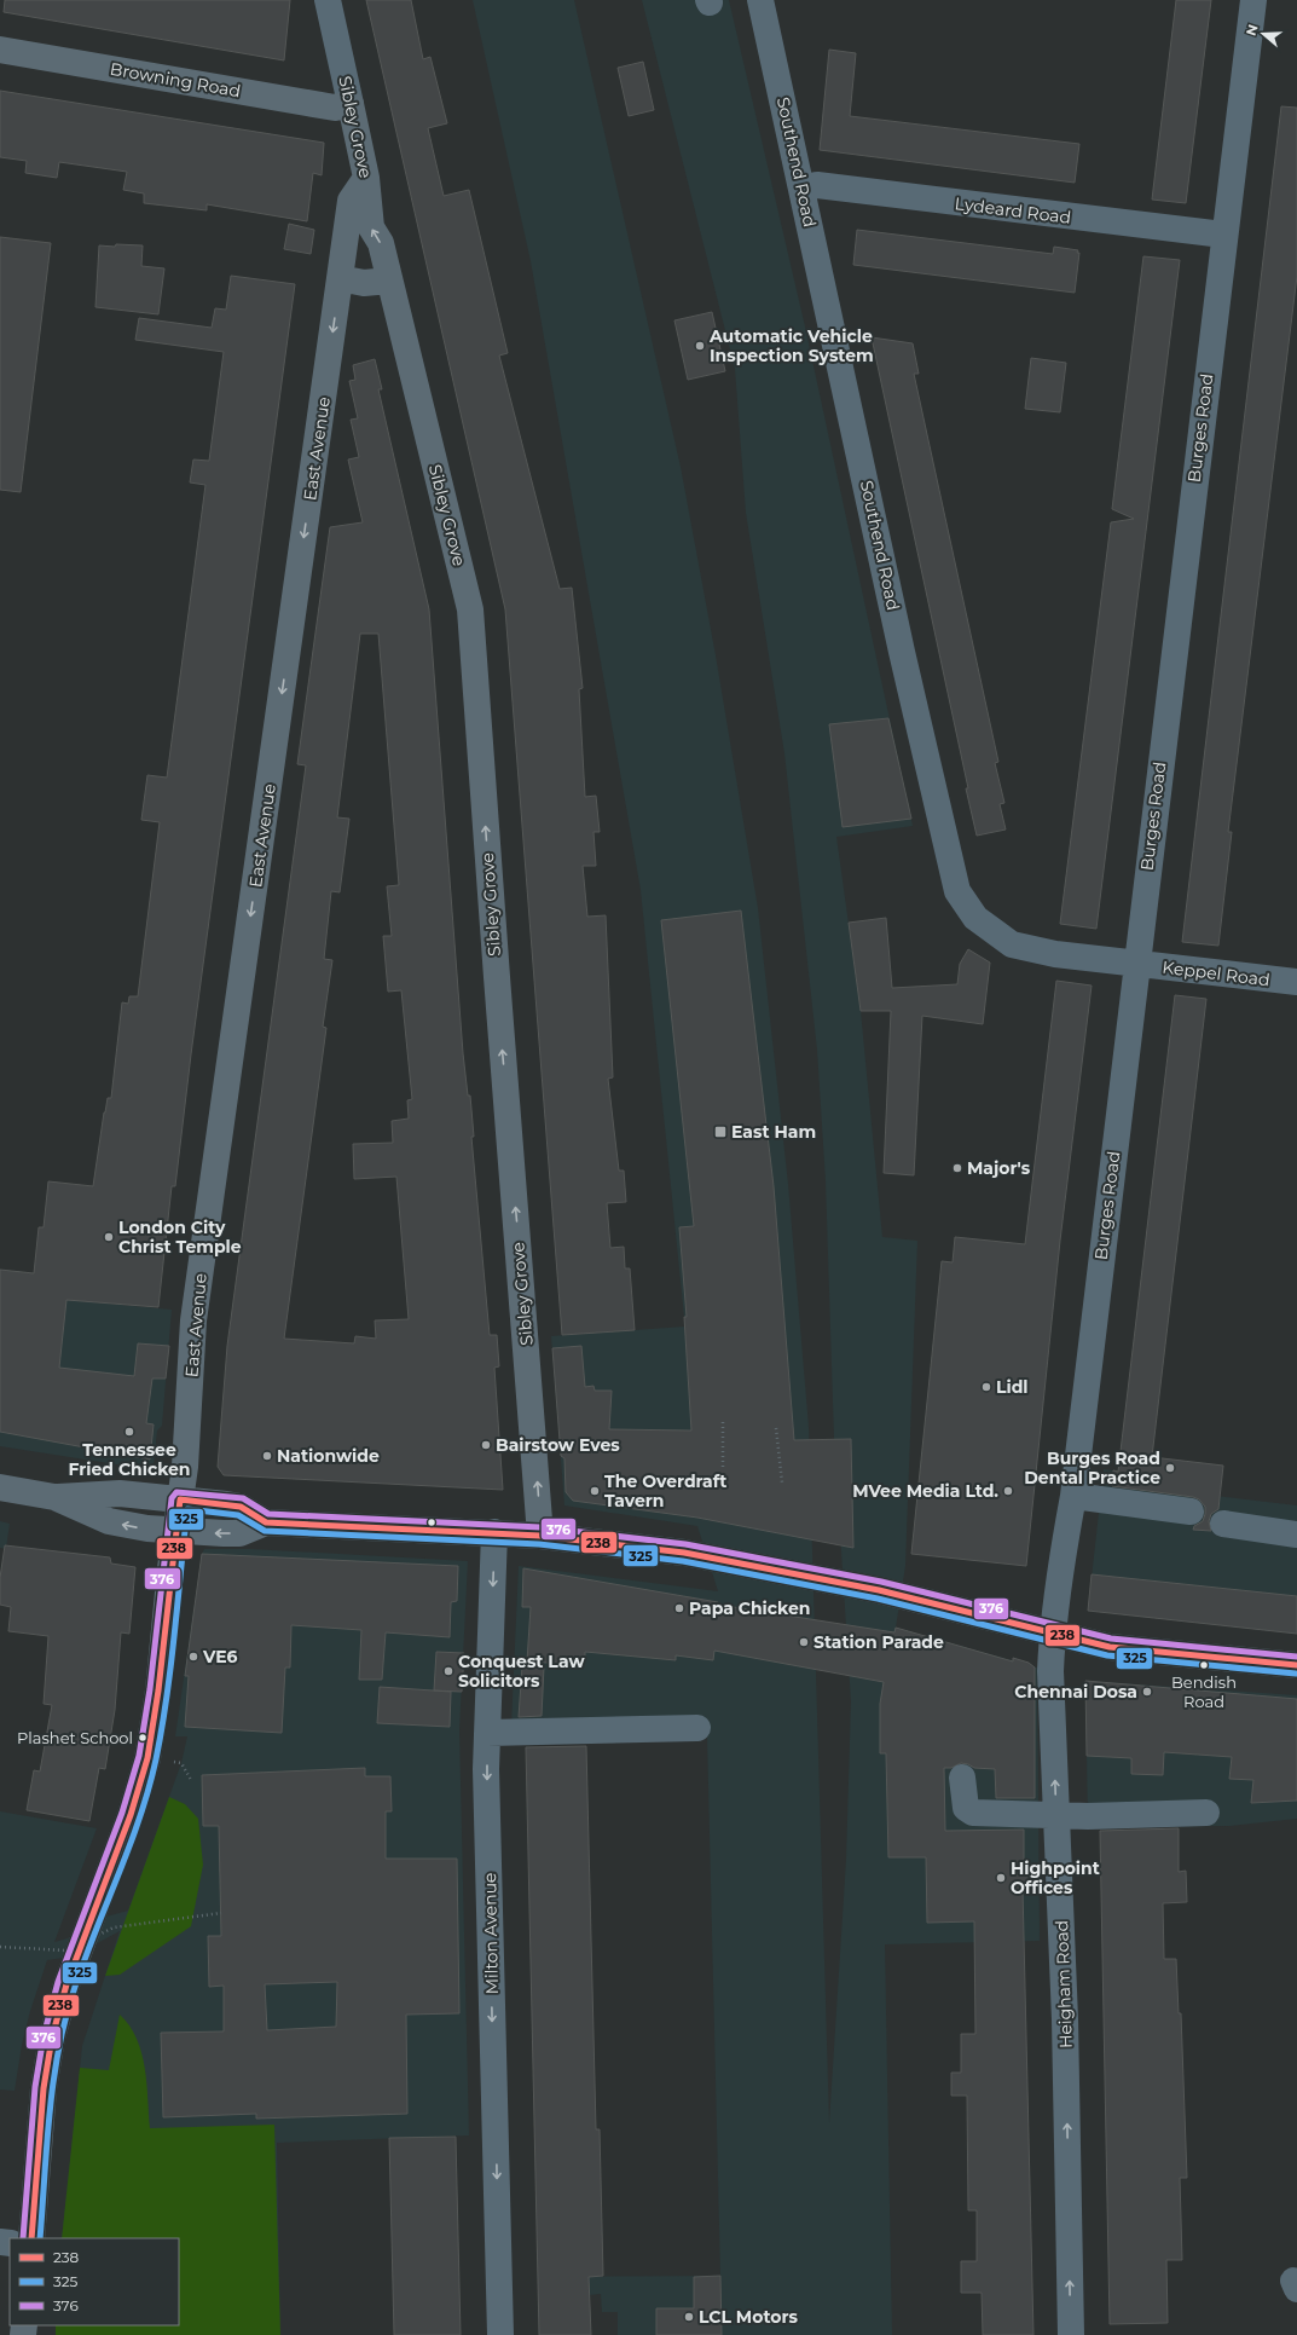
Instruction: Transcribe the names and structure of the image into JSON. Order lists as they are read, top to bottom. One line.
{"streets":{"main road":["Browning Road","Sibley Grove","East Avenue"],"street":["Southend Road","Lydeard Road","Burges Road","Keppel Road","Milton Avenue","Heigham Road"]},"crossings":[["Browning Road","Sibley Grove"],["Sibley Grove","East Avenue"],["Southend Road","Lydeard Road"],["Southend Road","Burges Road"],["Southend Road","Keppel Road"],["Lydeard Road","Burges Road"],["Burges Road","Keppel Road"],["Burges Road","Heigham Road"]],"one_way":["Sibley Grove","East Avenue","Milton Avenue","Heigham Road"],"places":{"other":["Automatic Vehicle Inspection System","Major's","London City Christ Temple","Lidl","Tennessee Fried Chicken","Bairstow Eves","Nationwide","Burges Road Dental Practice","The Overdraft Tavern","MVee Media Ltd.","Papa Chicken","Station Parade","VE6","Bendish Road","Conquest Law Solicitors","Chennai Dosa","Plashet School","Highpoint Offices","LCL Motors"],"transit":["East Ham"]},"lines":["transit line 376","transit line 238","transit line 325"],"legend":["238","325","376"],"north":"left"}
